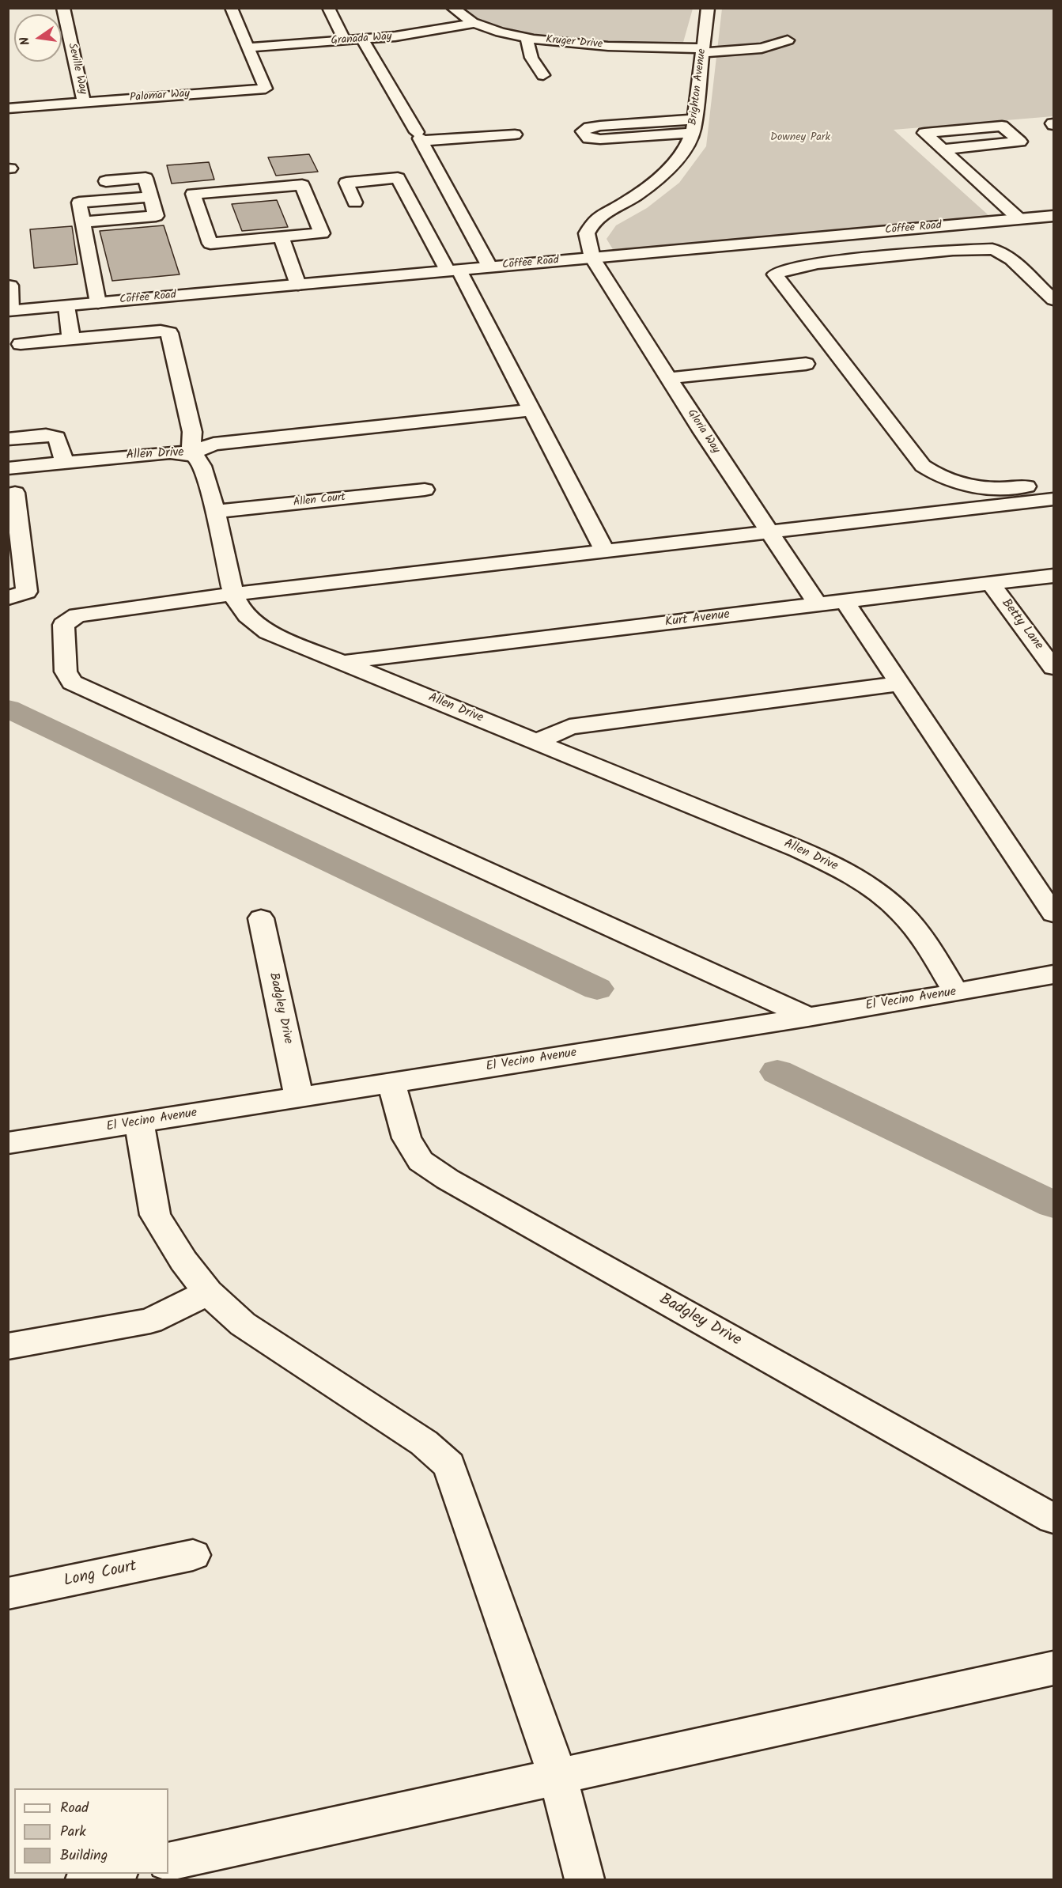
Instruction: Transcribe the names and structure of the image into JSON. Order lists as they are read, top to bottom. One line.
{"streets":{"street":["Granada Way","Kruger Drive","Seville Way","Brighton Avenue","Palomar Way","Coffee Road","Gloria Way","Allen Drive","Allen Court","Kurt Avenue","Betty Lane","El Vecino Avenue","Badgley Drive","Long Court"]},"crossings":[["Granada Way","Kruger Drive"],["Granada Way","Palomar Way"],["Kruger Drive","Brighton Avenue"],["Seville Way","Palomar Way"],["Brighton Avenue","Coffee Road"],["Brighton Avenue","Gloria Way"],["Coffee Road","Gloria Way"],["Gloria Way","Kurt Avenue"],["Allen Drive","Allen Court"],["Allen Drive","Kurt Avenue"],["Allen Drive","El Vecino Avenue"],["Kurt Avenue","Betty Lane"],["El Vecino Avenue","Badgley Drive"]],"parks":["Downey Park"],"legend":["Road","Park","Building"],"north":"left"}
